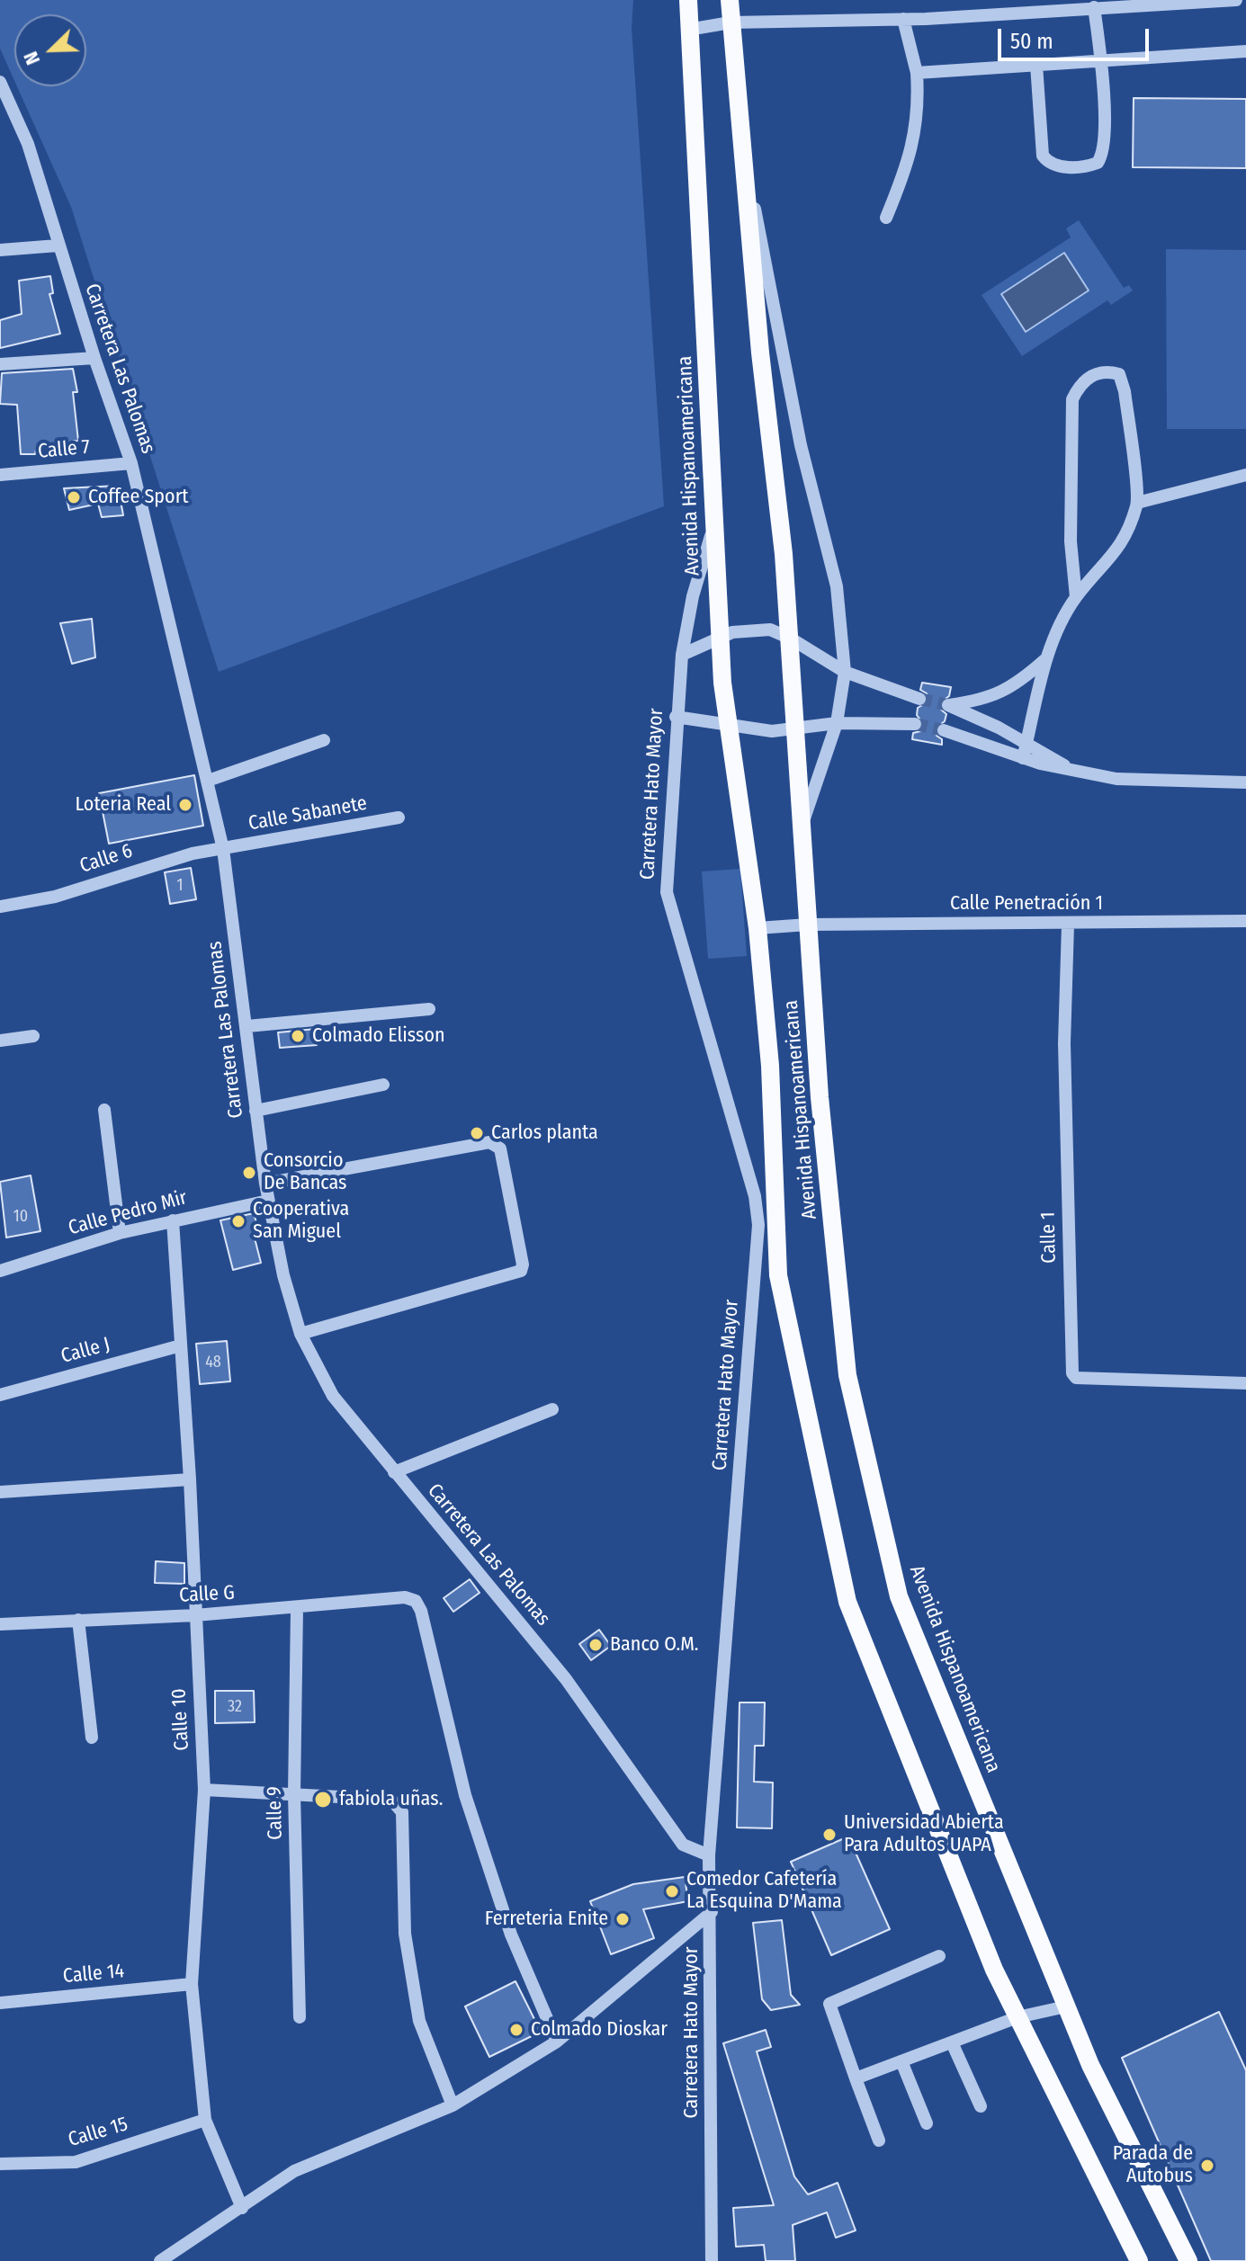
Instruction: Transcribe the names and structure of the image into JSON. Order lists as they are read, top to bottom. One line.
{"streets":{"main road":["Avenida Hispanoamericana"],"street":["Carretera Las Palomas","Calle 7","Carretera Hato Mayor","Calle Sabanete","Calle 6","Calle Penetración 1","Calle Pedro Mir","Calle 1","Calle J","Calle G","Calle 10","Calle 9","Calle 14","Calle 15"]},"crossings":[["Carretera Las Palomas","Calle 7"],["Carretera Las Palomas","Carretera Hato Mayor"],["Carretera Las Palomas","Calle Sabanete"],["Carretera Las Palomas","Calle 6"],["Carretera Las Palomas","Calle Pedro Mir"],["Avenida Hispanoamericana","Carretera Hato Mayor"],["Avenida Hispanoamericana","Calle Penetración 1"],["Calle Sabanete","Calle 6"],["Calle Penetración 1","Calle 1"],["Calle Pedro Mir","Calle 10"],["Calle J","Calle 10"],["Calle G","Calle 10"],["Calle G","Calle 9"],["Calle 10","Calle 14"],["Calle 10","Calle 15"]],"places":["Coffee Sport","Loteria Real","Colmado Elisson","Carlos planta","Consorcio De Bancas","Cooperativa San Miguel","Banco O.M.","fabiola uñas.","Universidad Abierta Para Adultos UAPA","Comedor Cafetería La Esquina D'Mama","Ferreteria Enite","Colmado Dioskar","Parada de Autobus"],"house_numbers":["1","10","48","32"],"scale_bar":"50 m","north":"bottom left"}
